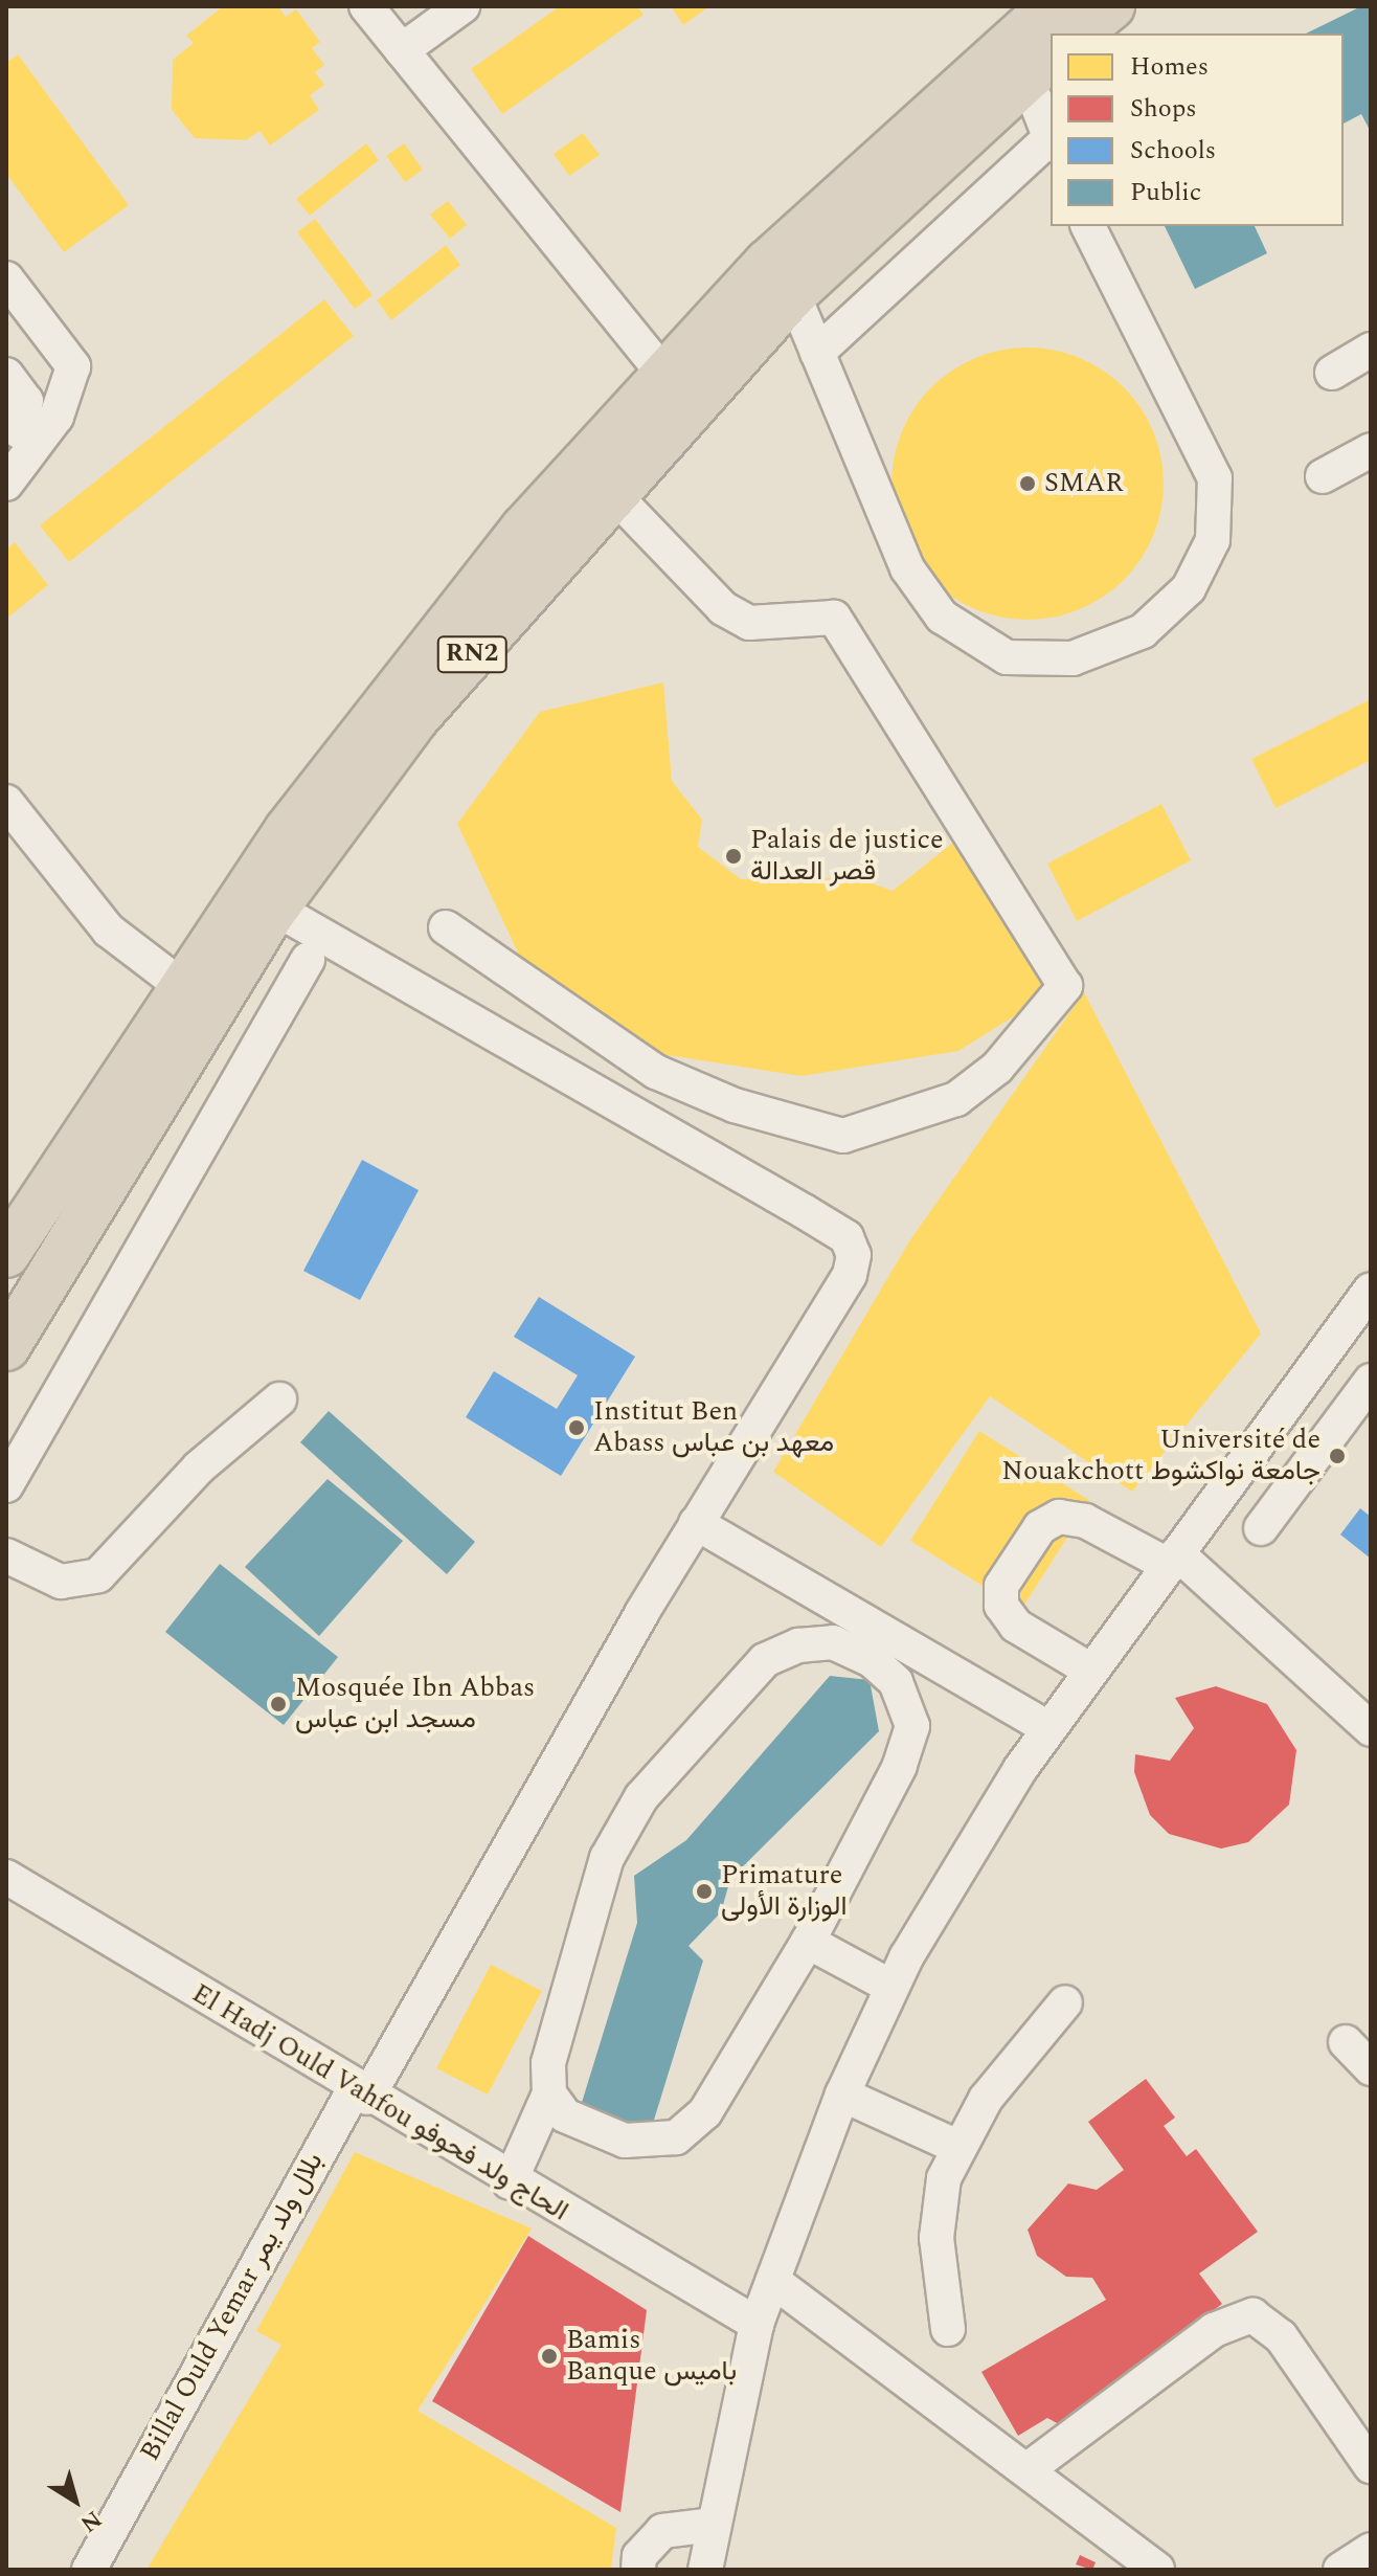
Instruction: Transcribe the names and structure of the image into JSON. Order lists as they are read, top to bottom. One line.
{"streets":{"highway":["RN2"],"street":["El Hadj Ould Vahfou الحاج ولد فحوفو","Billal Ould Yemar بلال ولد يمر"]},"crossings":[["RN2","Billal Ould Yemar بلال ولد يمر"],["El Hadj Ould Vahfou الحاج ولد فحوفو","Billal Ould Yemar بلال ولد يمر"]],"places":["SMAR","Palais de justice قصر العدالة","Institut Ben Abass معهد بن عباس","Université de Nouakchott جامعة نواكشوط","Mosquée Ibn Abbas مسجد ابن عباس","Primature الوزارة الأولى","Bamis Banque باميس"],"legend":["Homes","Shops","Schools","Public"],"north":"bottom right"}
